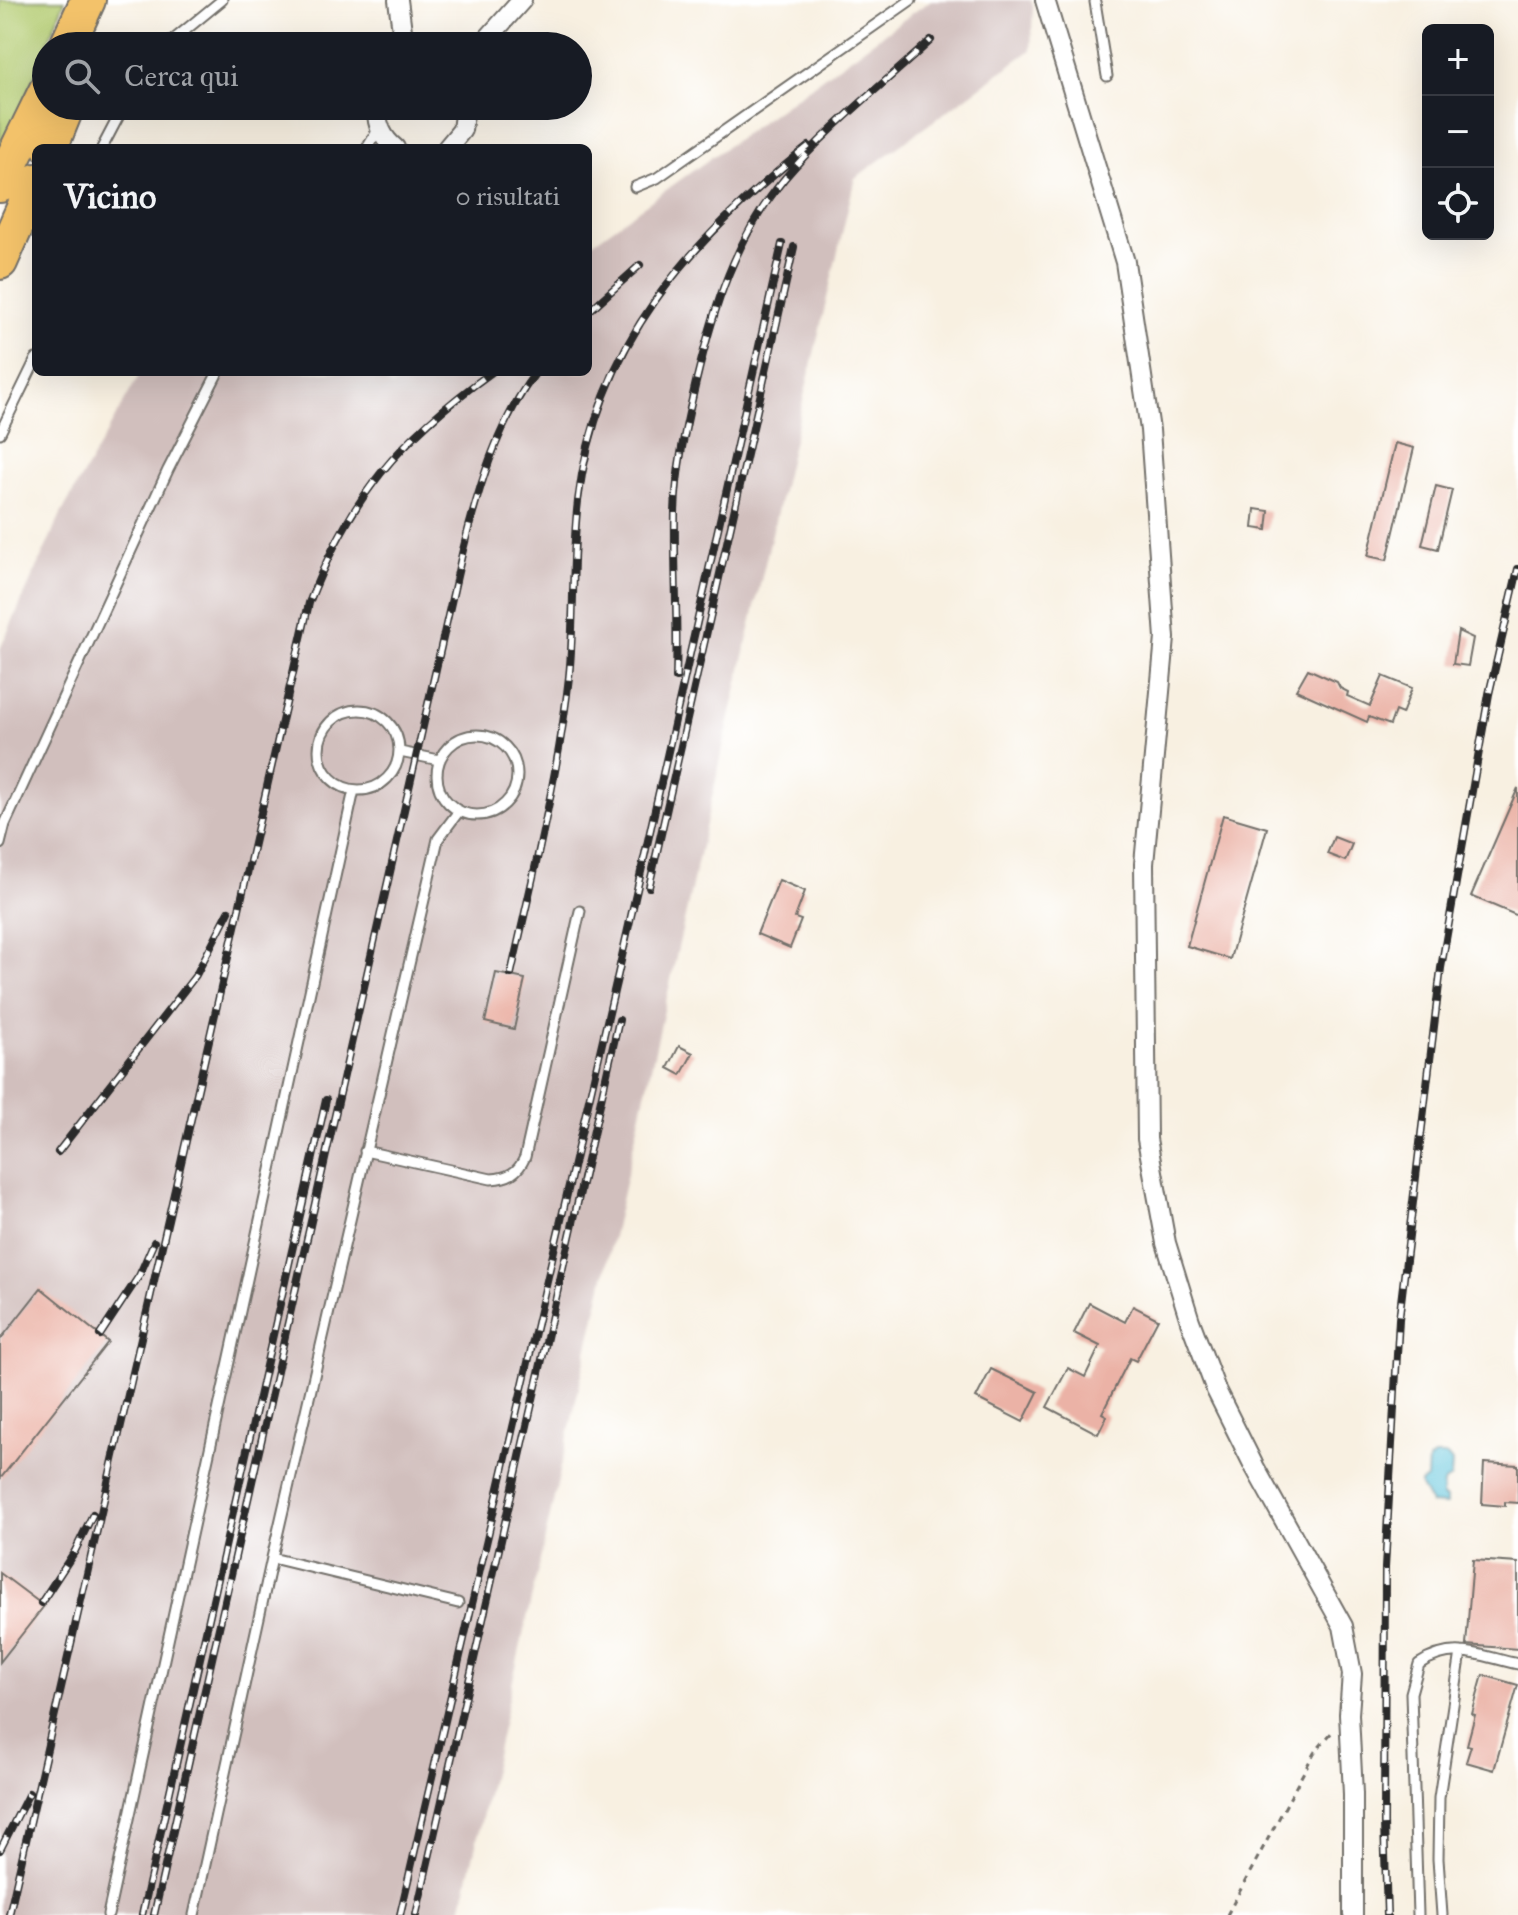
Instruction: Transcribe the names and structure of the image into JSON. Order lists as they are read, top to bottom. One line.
{"page":{"map_buttons":["+","−"],"search":"Cerca qui","heading":["Vicino","0 risultati"]}}
